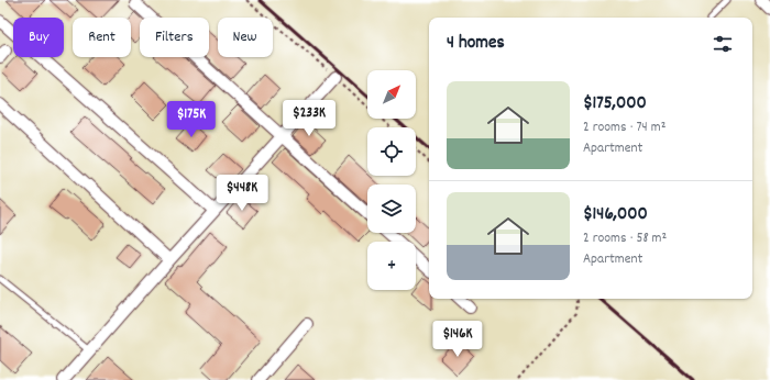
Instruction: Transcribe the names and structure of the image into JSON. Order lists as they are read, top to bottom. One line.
{"north":"top right","page":{"chip":["Buy","Rent","Filters","New"],"heading":"4 homes","map_buttons":"+","list":[{"name":"$175,000","note":"2 rooms · 74 m² · Apartment"},{"name":"$146,000","note":"2 rooms · 58 m² · Apartment"}],"price":["$233K","$175K","$448K","$146K"]}}
